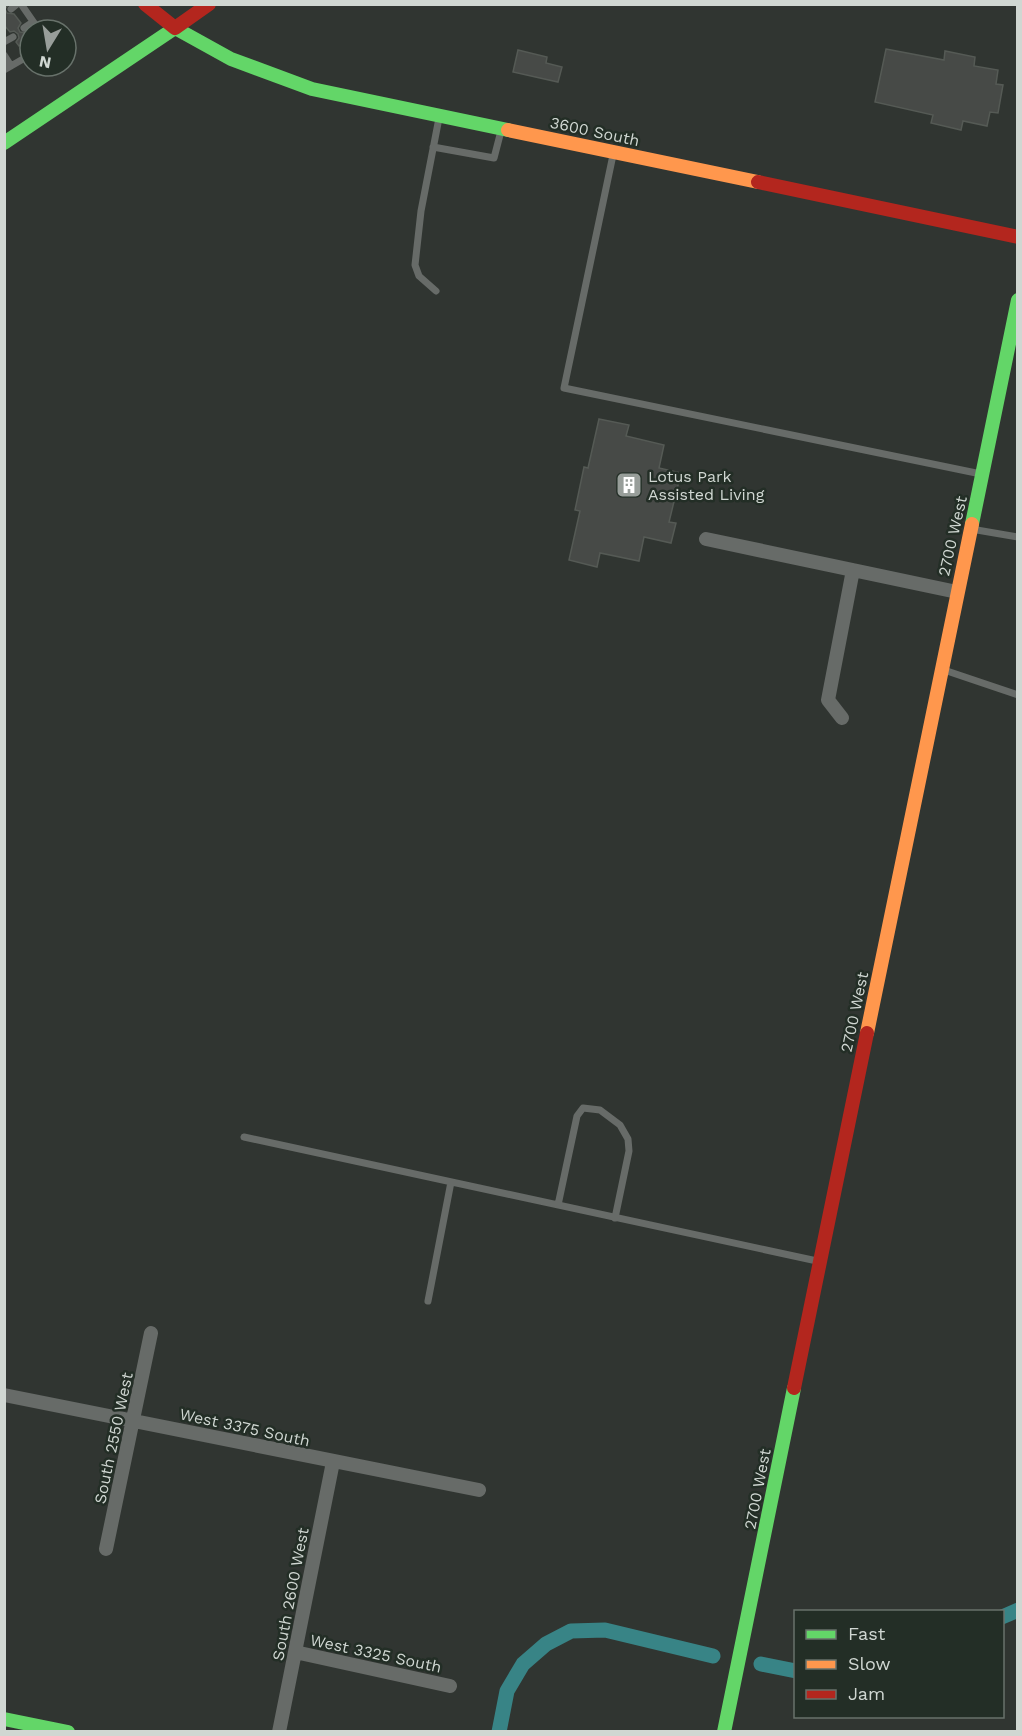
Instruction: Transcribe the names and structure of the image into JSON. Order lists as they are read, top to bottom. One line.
{"streets":{"street":["3600 South","2700 West","West 3375 South","South 2550 West","South 2600 West","West 3325 South"]},"crossings":[["West 3375 South","South 2550 West"],["West 3375 South","South 2600 West"],["South 2600 West","West 3325 South"]],"places":{"building":["Lotus Park Assisted Living"]},"legend":["Fast","Slow","Jam"],"north":"bottom"}
